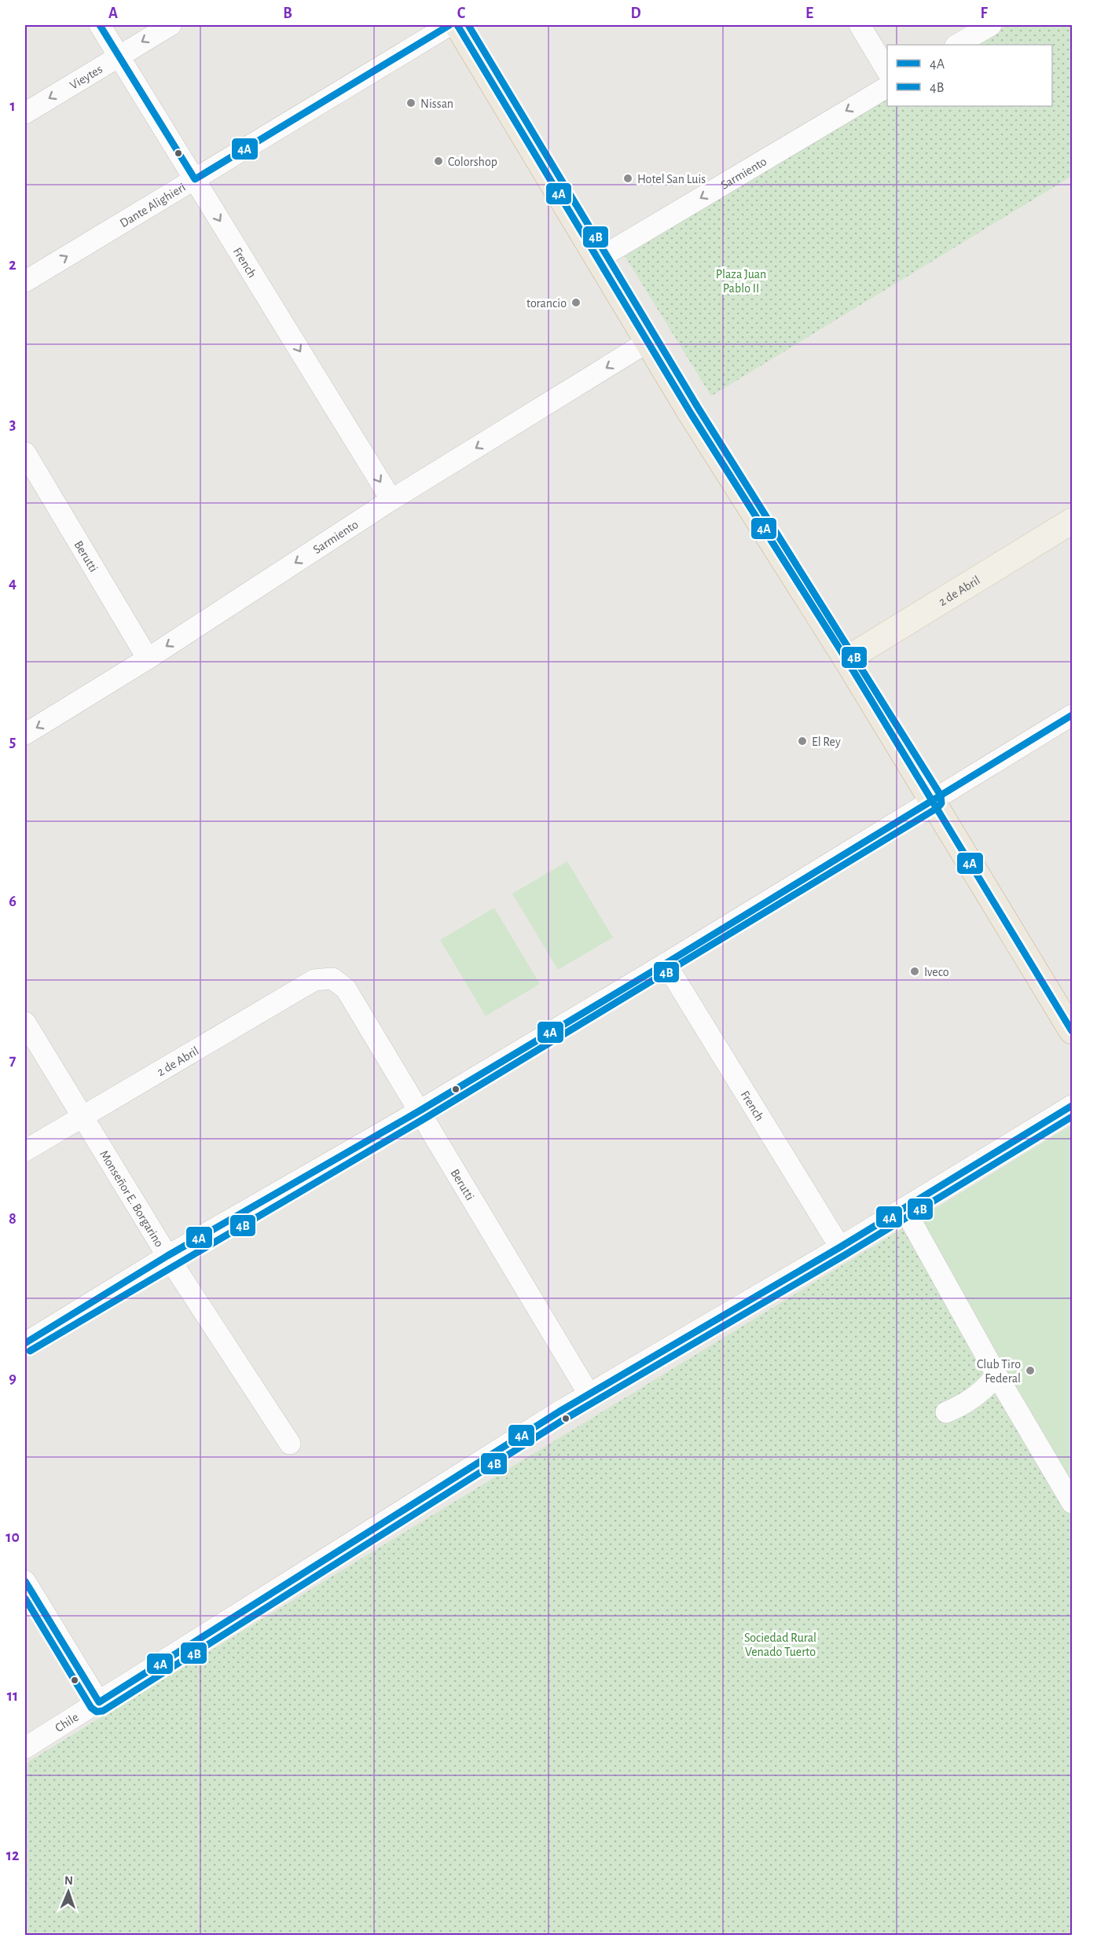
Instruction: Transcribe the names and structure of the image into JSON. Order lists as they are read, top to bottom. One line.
{"streets":{"main road":["2 de Abril"],"street":["Vieytes","Sarmiento","Dante Alighieri","French","Berutti","Monseñor E. Borgarino","Chile"]},"crossings":[["Vieytes","French"],["Sarmiento","French"],["Sarmiento","Berutti"],["Dante Alighieri","French"],["French","Chile"],["Berutti","2 de Abril"],["Berutti","Chile"],["2 de Abril","Monseñor E. Borgarino"]],"one_way":["Vieytes","Sarmiento","Dante Alighieri","French"],"parks":["Plaza Juan Pablo II","Sociedad Rural Venado Tuerto"],"places":["Nissan","Colorshop","Hotel San Luis","torancio","El Rey","Iveco","Club Tiro Federal"],"lines":["transit line 4A","transit line 4B"],"legend":["4A","4B"],"north":"top","grid":{"columns":["A","B","C","D","E","F"],"rows":["1","2","3","4","5","6","7","8","9","10","11","12"]}}
